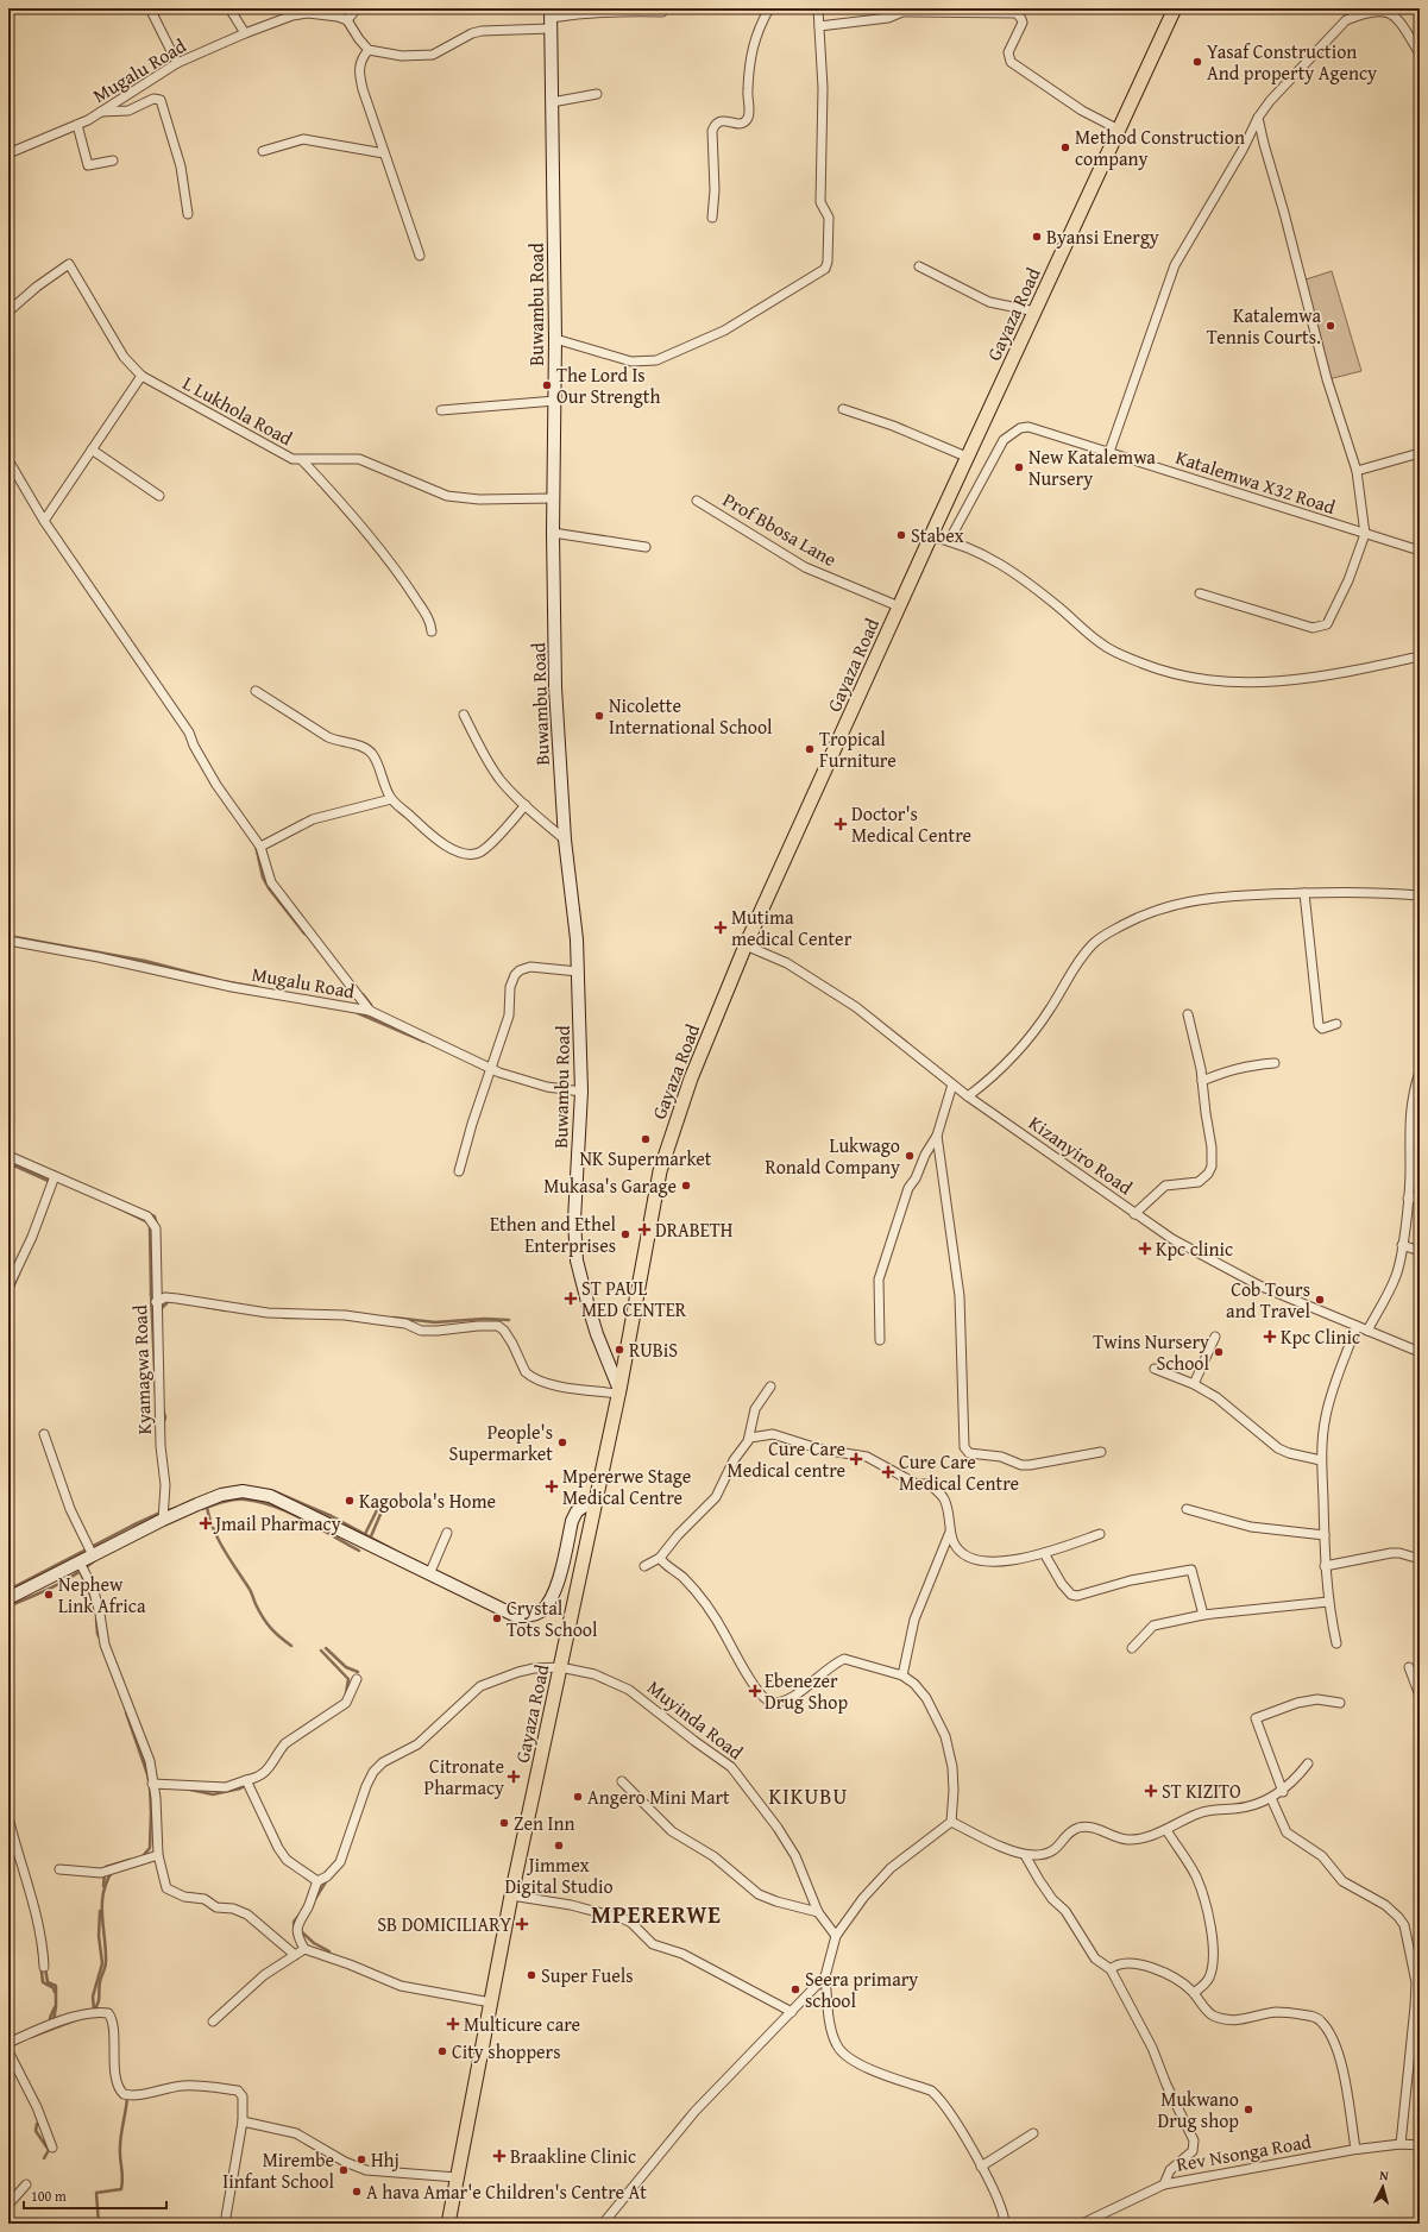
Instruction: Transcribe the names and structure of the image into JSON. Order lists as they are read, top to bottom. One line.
{"streets":{"main road":["Gayaza Road"],"street":["Mugalu Road","Buwambu Road","L Lukhola Road","Katalemwa X32 Road","Prof Bbosa Lane","Kizanyiro Road","Kyamagwa Road","Muyinda Road","Rev Nsonga Road"]},"crossings":[["Mugalu Road","Buwambu Road"],["Buwambu Road","Gayaza Road"],["Buwambu Road","L Lukhola Road"],["Gayaza Road","Prof Bbosa Lane"],["Gayaza Road","Kizanyiro Road"],["Gayaza Road","Muyinda Road"]],"districts":["KIKUBU","MPERERWE"],"places":{"other":["Yasaf Construction And property Agency","Method Construction company","Byansi Energy","Katalemwa Tennis Courts.","The Lord Is Our Strength","New Katalemwa Nursery","Stabex","Nicolette International School","Tropical Furniture","NK Supermarket","Lukwago Ronald Company","Mukasa's Garage","Ethen and Ethel Enterprises","Cob Tours and Travel","RUBiS","Twins Nursery School","People's Supermarket","Kagobola's Home","Nephew Link Africa","Crystal Tots School","Angero Mini Mart","Zen Inn","Jimmex Digital Studio","Super Fuels","Seera primary school","City shoppers","Mukwano Drug shop","Hhj","Mirembe Iinfant School","A hava Amar'e Children's Centre At"],"health":["Doctor's Medical Centre","Mutima medical Center","DRABETH","Kpc clinic","ST PAUL MED CENTER","Kpc Clinic","Cure Care Medical centre","Cure Care Medical Centre","Mpererwe Stage Medical Centre","Jmail Pharmacy","Ebenezer Drug Shop","Citronate Pharmacy","ST KIZITO","SB DOMICILIARY","Multicure care","Braakline Clinic"]},"scale_bar":"100 m","north":"top"}
